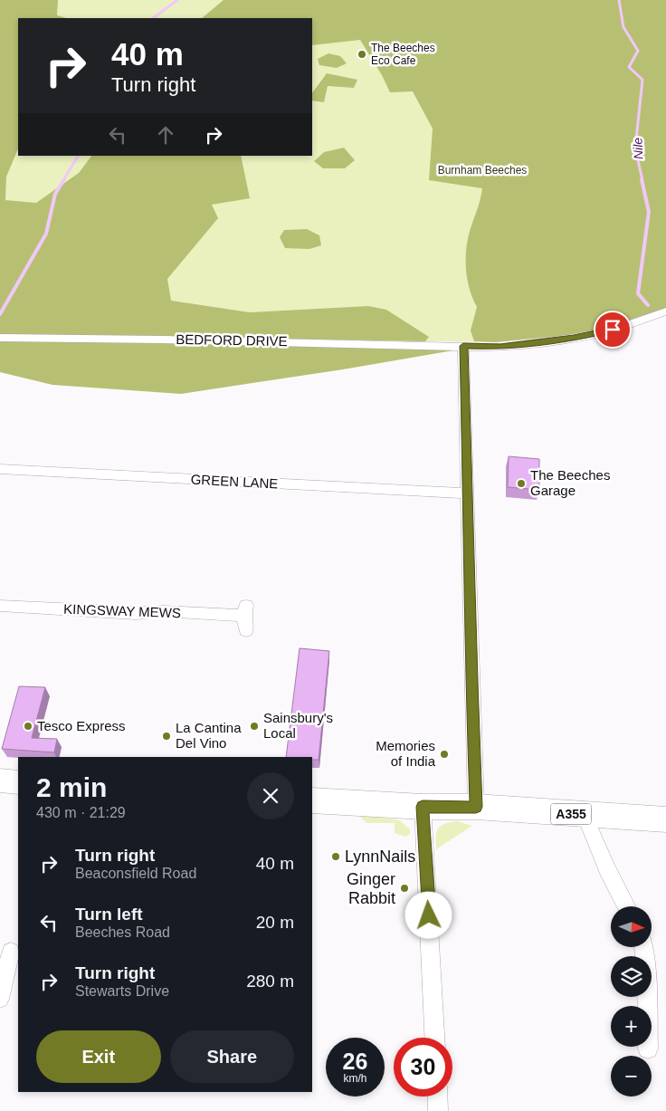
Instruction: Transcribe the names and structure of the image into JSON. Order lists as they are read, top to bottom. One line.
{"streets":{"main road":["A355"],"street":["BEDFORD DRIVE","GREEN LANE","KINGSWAY MEWS"]},"water":["Nile"],"parks":["Burnham Beeches"],"places":["The Beeches Eco Cafe","The Beeches Garage","Tesco Express","Sainsbury's Local","La Cantina Del Vino","Memories of India","LynnNails","Ginger Rabbit"],"north":"right","page":{"turn":["40 m","Turn right"],"heading":["2 min","430 m · 21:29"],"list":[{"name":"Turn right","note":"Beaconsfield Road","value":"40 m"},{"name":"Turn left","note":"Beeches Road","value":"20 m"},{"name":"Turn right","note":"Stewarts Drive","value":"280 m"}],"map_buttons":["+","−"],"buttons":["Exit","Share"],"speed":"26 km/h","limit":"30"}}
